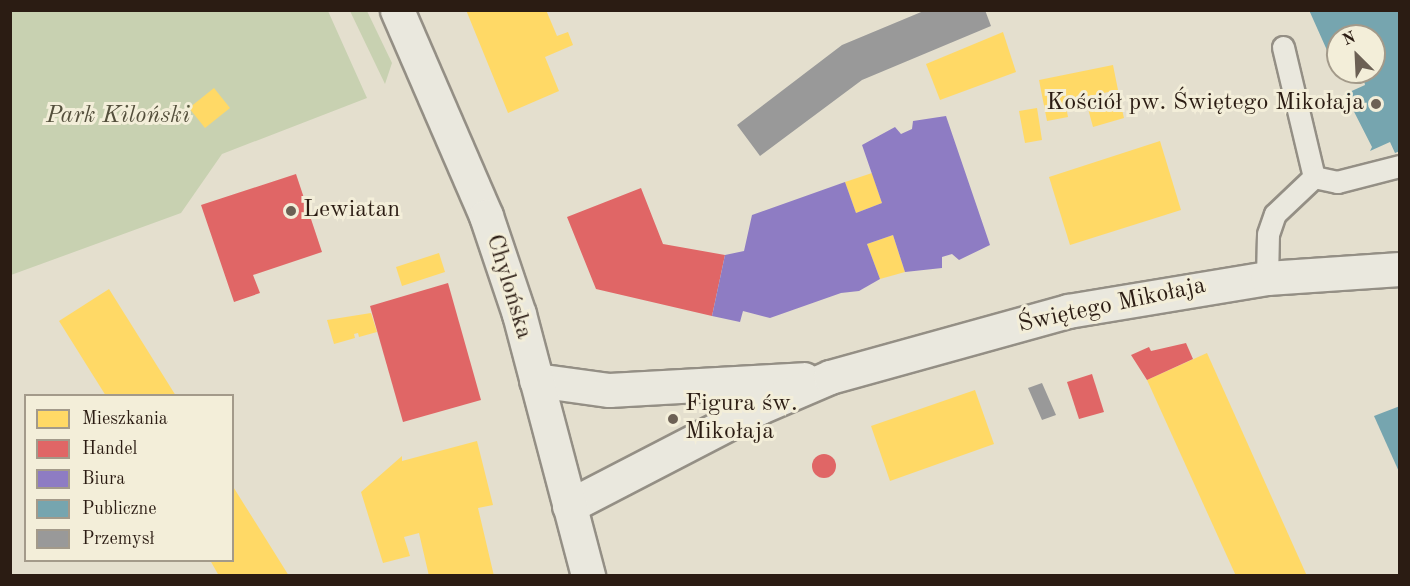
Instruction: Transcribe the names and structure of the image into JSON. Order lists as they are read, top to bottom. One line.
{"streets":{"street":["Chylońska","Świętego Mikołaja"]},"crossings":[["Chylońska","Świętego Mikołaja"]],"parks":["Park Kiloński"],"places":["Kościół pw. Świętego Mikołaja","Lewiatan","Figura św. Mikołaja"],"legend":["Mieszkania","Handel","Biura","Publiczne","Przemysł"],"north":"top left"}
